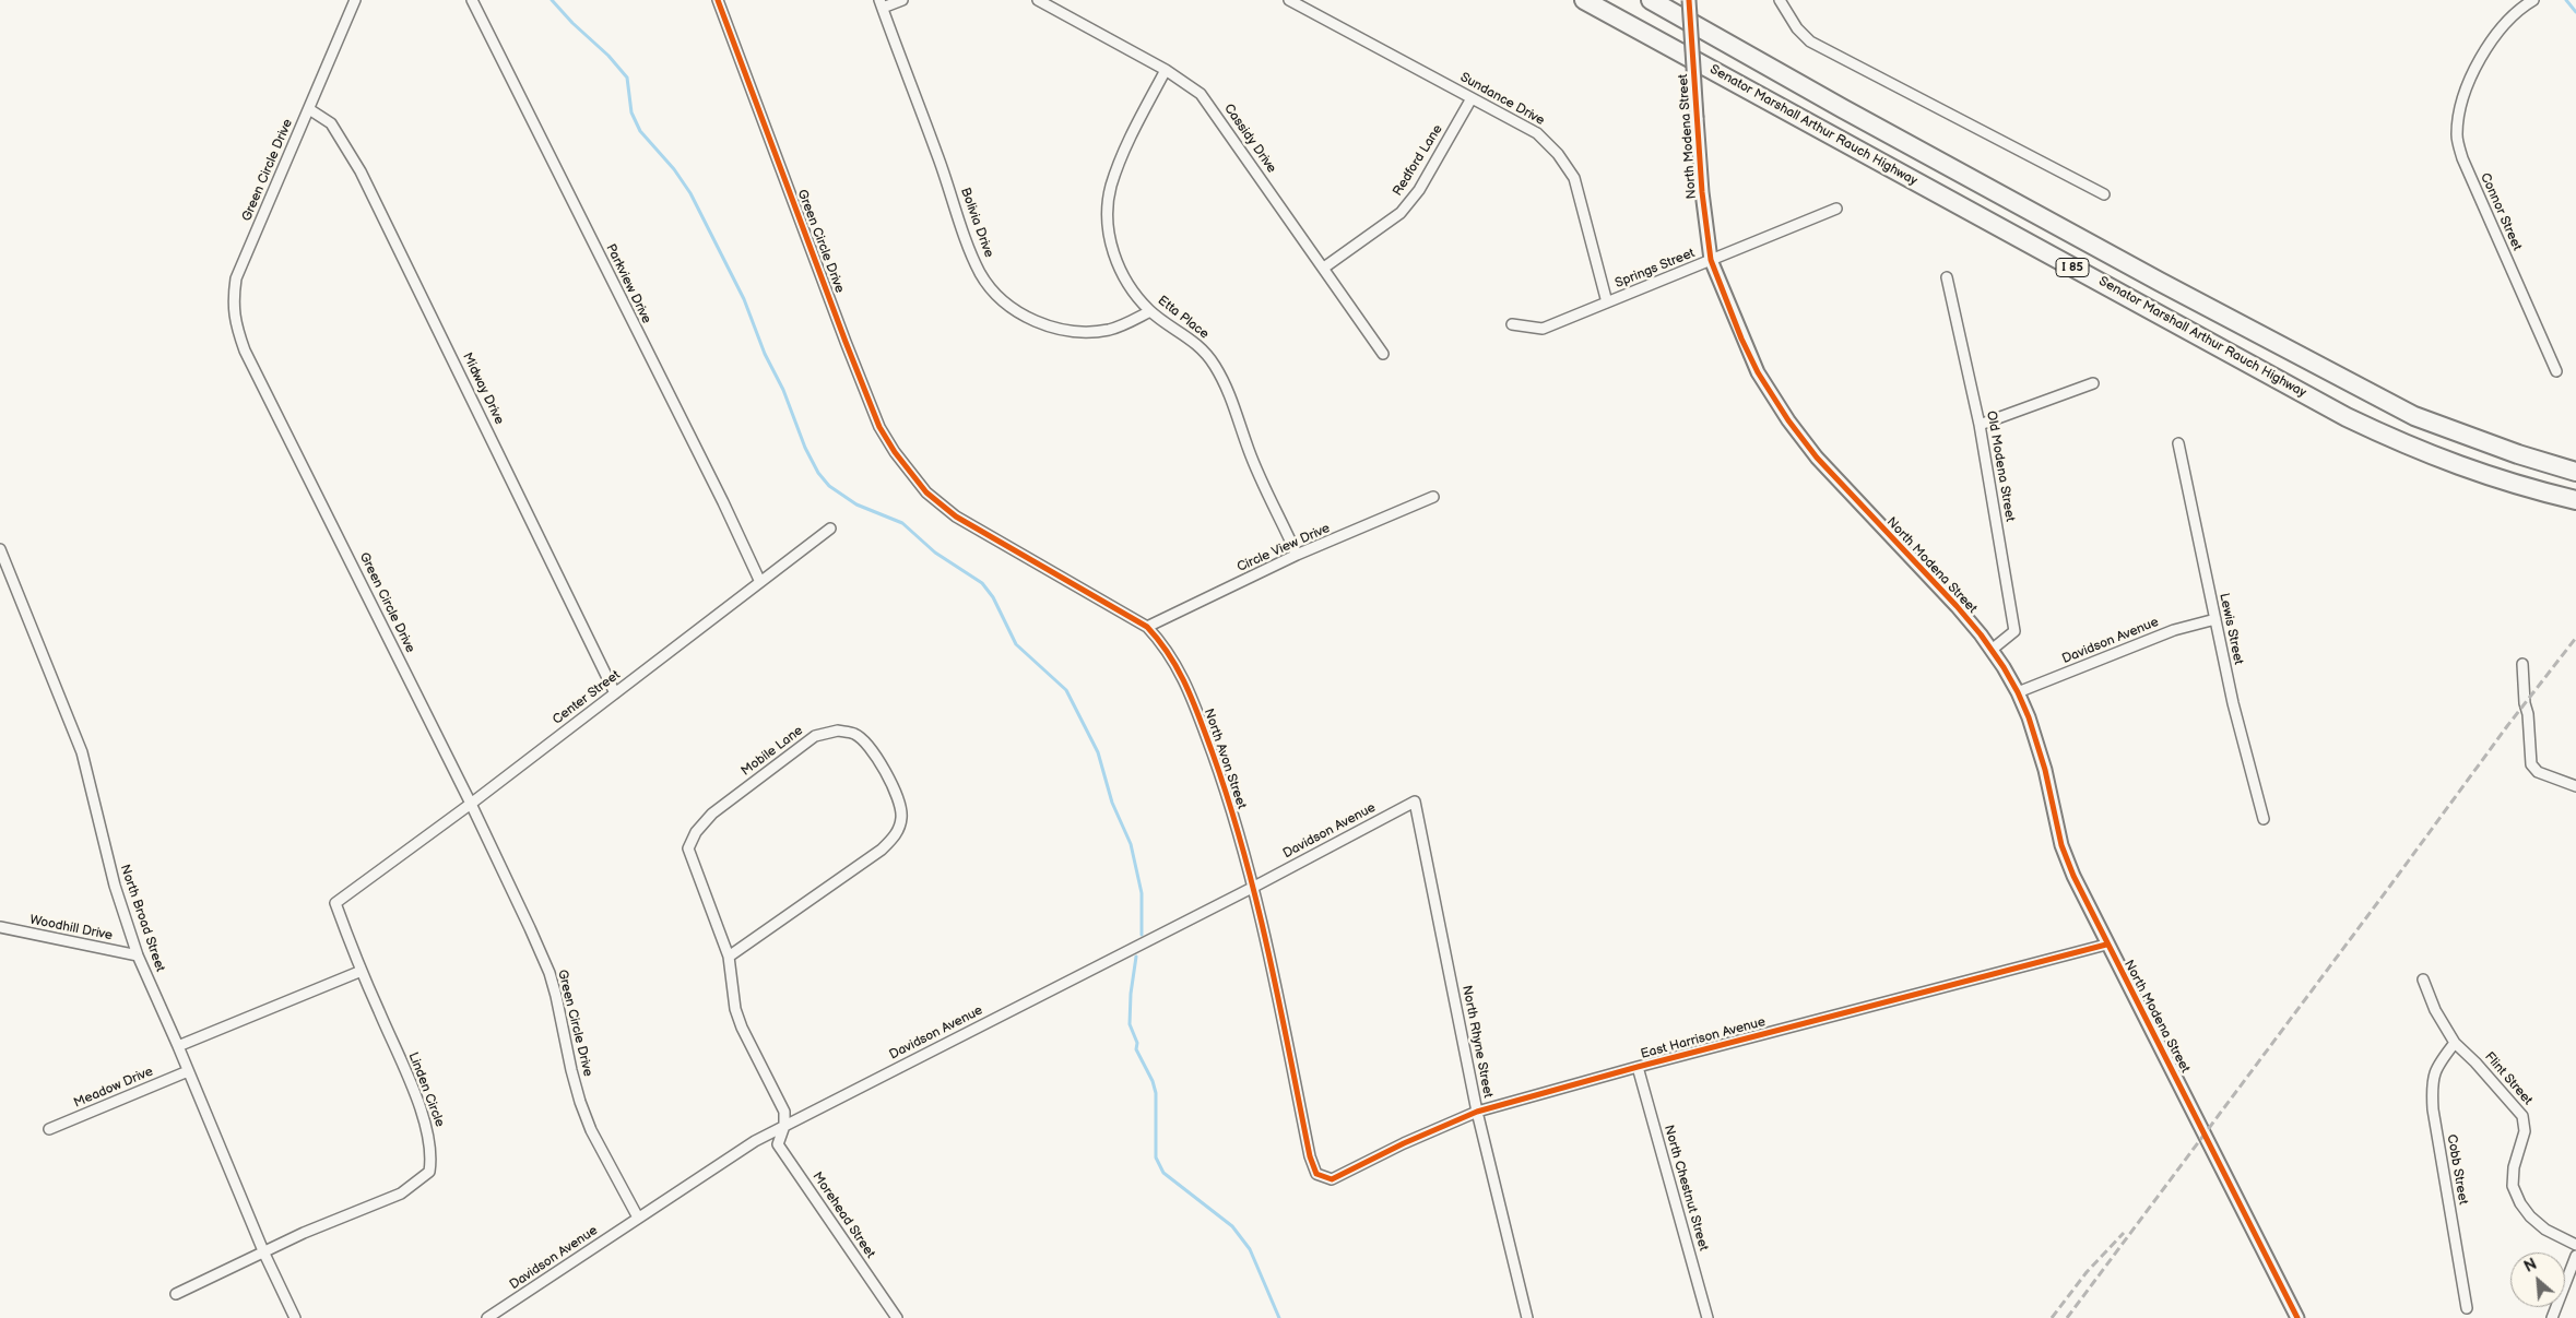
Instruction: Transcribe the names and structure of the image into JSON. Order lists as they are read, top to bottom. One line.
{"streets":{"highway":["Senator Marshall Arthur Rauch Highway","I 85"],"street":["Sundance Drive","North Modena Street","Cassidy Drive","Redford Lane","Green Circle Drive","Connor Street","Bolivia Drive","Springs Street","Parkview Drive","Etta Place","Midway Drive","Old Modena Street","Circle View Drive","Lewis Street","Davidson Avenue","Center Street","Mobile Lane","North Avon Street","North Broad Street","Woodhill Drive","East Harrison Avenue","North Rhyne Street","Flint Street","Meadow Drive","Linden Circle","Cobb Street","North Chestnut Street","Morehead Street"]},"crossings":[["Sundance Drive","Redford Lane"],["Sundance Drive","Springs Street"],["North Modena Street","Springs Street"],["North Modena Street","Old Modena Street"],["North Modena Street","Davidson Avenue"],["North Modena Street","East Harrison Avenue"],["Cassidy Drive","Redford Lane"],["Cassidy Drive","Etta Place"],["Green Circle Drive","Midway Drive"],["Green Circle Drive","Davidson Avenue"],["Green Circle Drive","Center Street"],["Green Circle Drive","North Avon Street"],["Bolivia Drive","Etta Place"],["Parkview Drive","Center Street"],["Etta Place","Circle View Drive"],["Midway Drive","Center Street"],["Circle View Drive","North Avon Street"],["Lewis Street","Davidson Avenue"],["Davidson Avenue","Mobile Lane"],["Davidson Avenue","North Avon Street"],["Davidson Avenue","North Rhyne Street"],["Davidson Avenue","Morehead Street"],["Center Street","Linden Circle"],["Mobile Lane","Morehead Street"],["North Avon Street","East Harrison Avenue"],["North Broad Street","Woodhill Drive"],["North Broad Street","Meadow Drive"],["North Broad Street","Linden Circle"],["East Harrison Avenue","North Rhyne Street"],["East Harrison Avenue","North Chestnut Street"],["Flint Street","Cobb Street"]],"north":"top left"}
